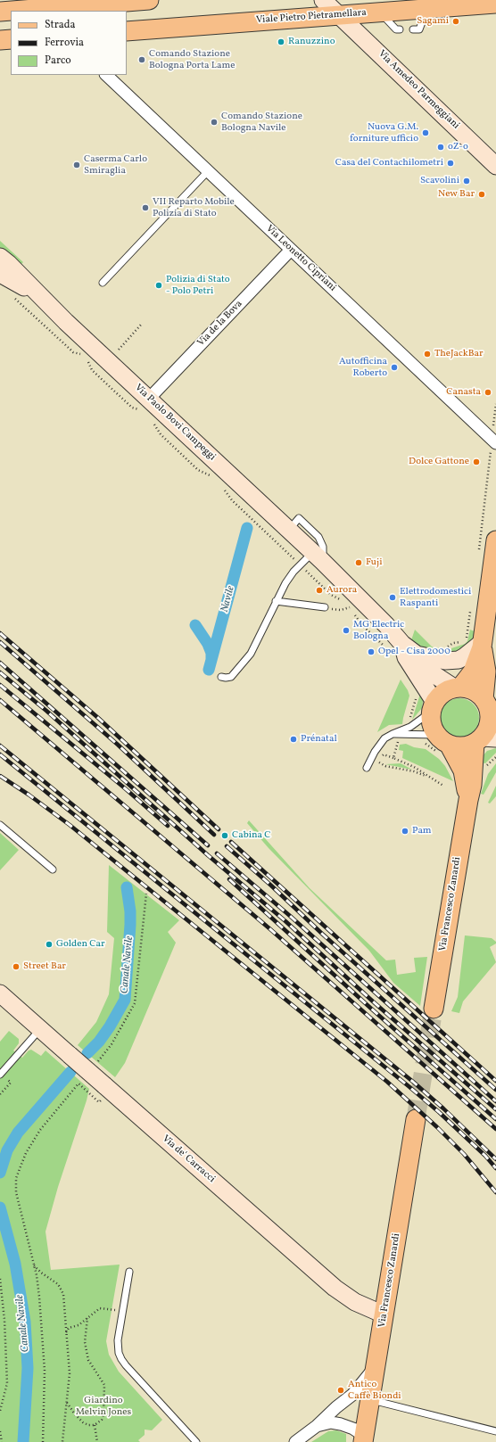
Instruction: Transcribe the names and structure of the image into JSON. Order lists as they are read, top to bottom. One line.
{"streets":{"main road":["Viale Pietro Pietramellara","Via Francesco Zanardi"],"street":["Via Amedeo Parmeggiani","Via Leonetto Cipriani","Via de la Bova","Via Paolo Bovi Campeggi","Via de' Carracci"]},"crossings":[["Viale Pietro Pietramellara","Via Amedeo Parmeggiani"],["Via Leonetto Cipriani","Via de la Bova"],["Via de la Bova","Via Paolo Bovi Campeggi"],["Via Paolo Bovi Campeggi","Via Francesco Zanardi"],["Via Francesco Zanardi","Via de' Carracci"]],"water":["Navile","Canale Navile"],"parks":["Giardino Melvin Jones"],"places":["Sagami","Ranuzzino","Comando Stazione Bologna Porta Lame","Comando Stazione Bologna Navile","Nuova G.M. forniture ufficio","oZ-o","Casa del Contachilometri","Caserma Carlo Smiraglia","Scavolini","New Bar","VII Reparto Mobile Polizia di Stato","Polizia di Stato - Polo Petri","TheJackBar","Autofficina Roberto","Canasta","Dolce Gattone","Fuji","Aurora","Elettrodomestici Raspanti","MG Electric Bologna","Opel - Cisa 2000","Prénatal","Pam","Cabina C","Golden Car","Street Bar","Antico Caffè Biondi"],"legend":["Strada","Ferrovia","Parco"]}
